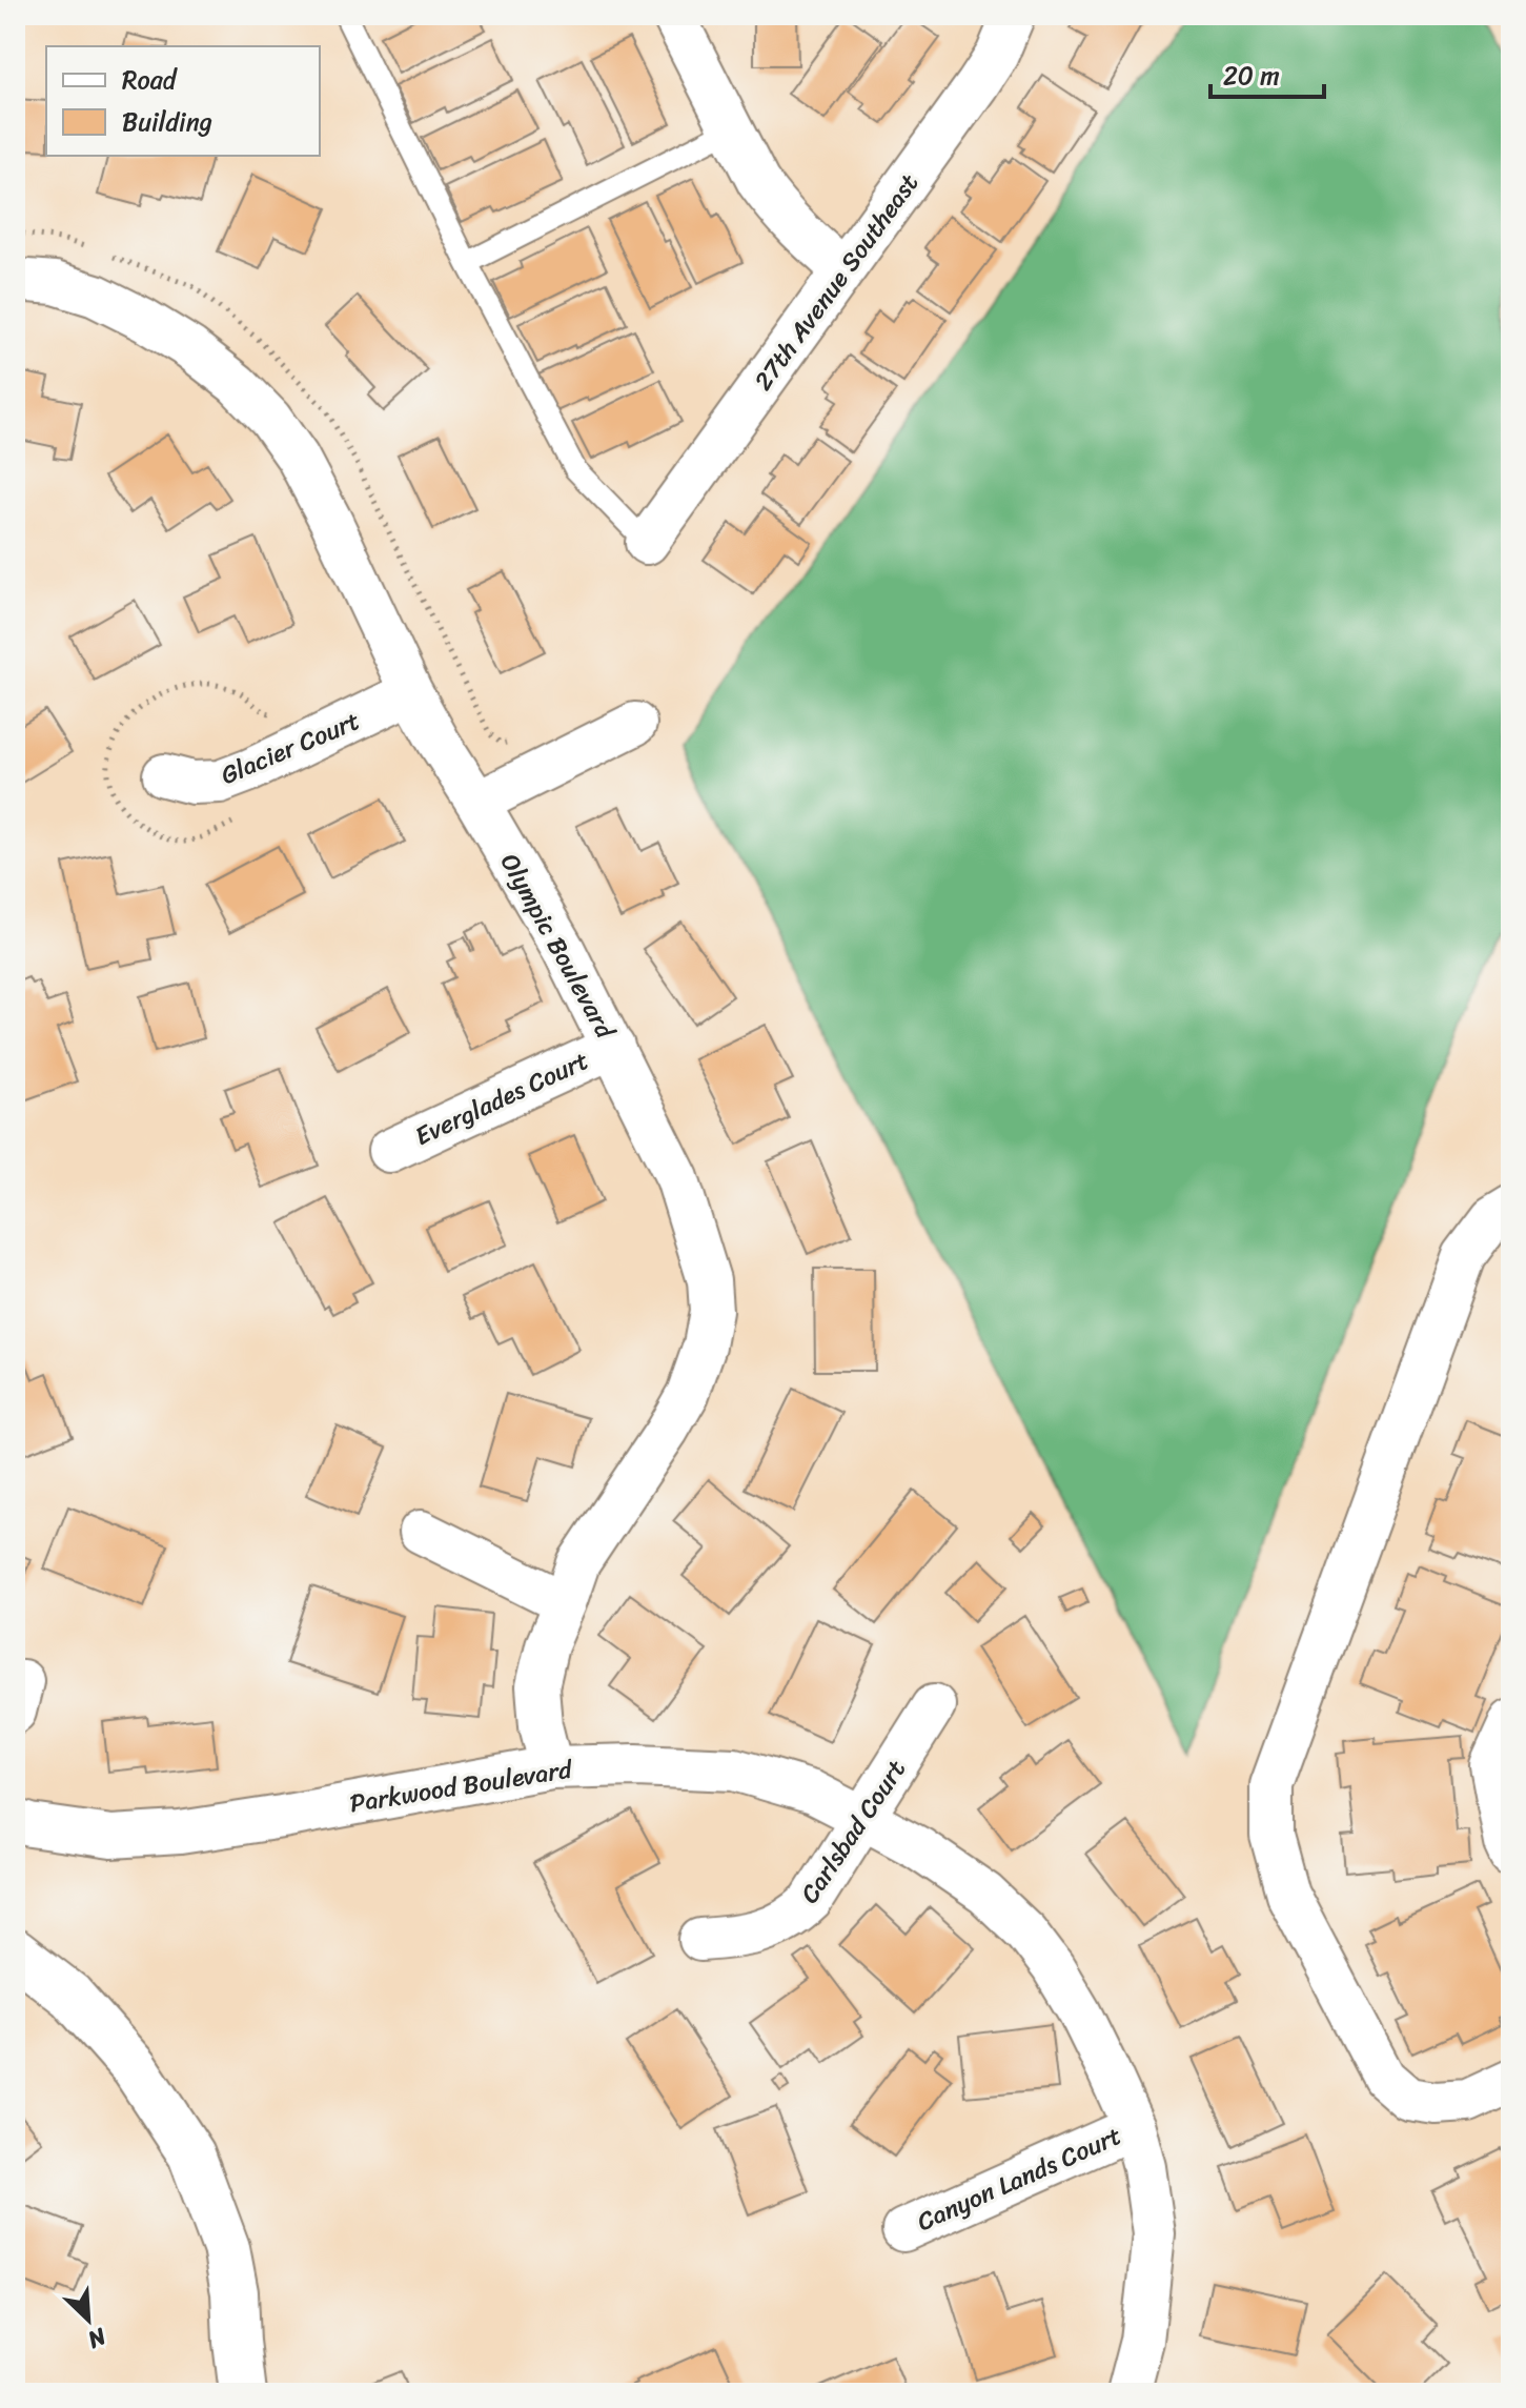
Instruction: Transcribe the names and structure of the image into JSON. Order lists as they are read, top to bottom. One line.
{"streets":{"street":["27th Avenue Southeast","Glacier Court","Olympic Boulevard","Everglades Court","Parkwood Boulevard","Carlsbad Court","Canyon Lands Court"]},"crossings":[["Glacier Court","Olympic Boulevard"],["Olympic Boulevard","Everglades Court"],["Olympic Boulevard","Parkwood Boulevard"],["Parkwood Boulevard","Carlsbad Court"],["Parkwood Boulevard","Canyon Lands Court"]],"legend":["Road","Building"],"scale_bar":"20 m","north":"bottom right"}
